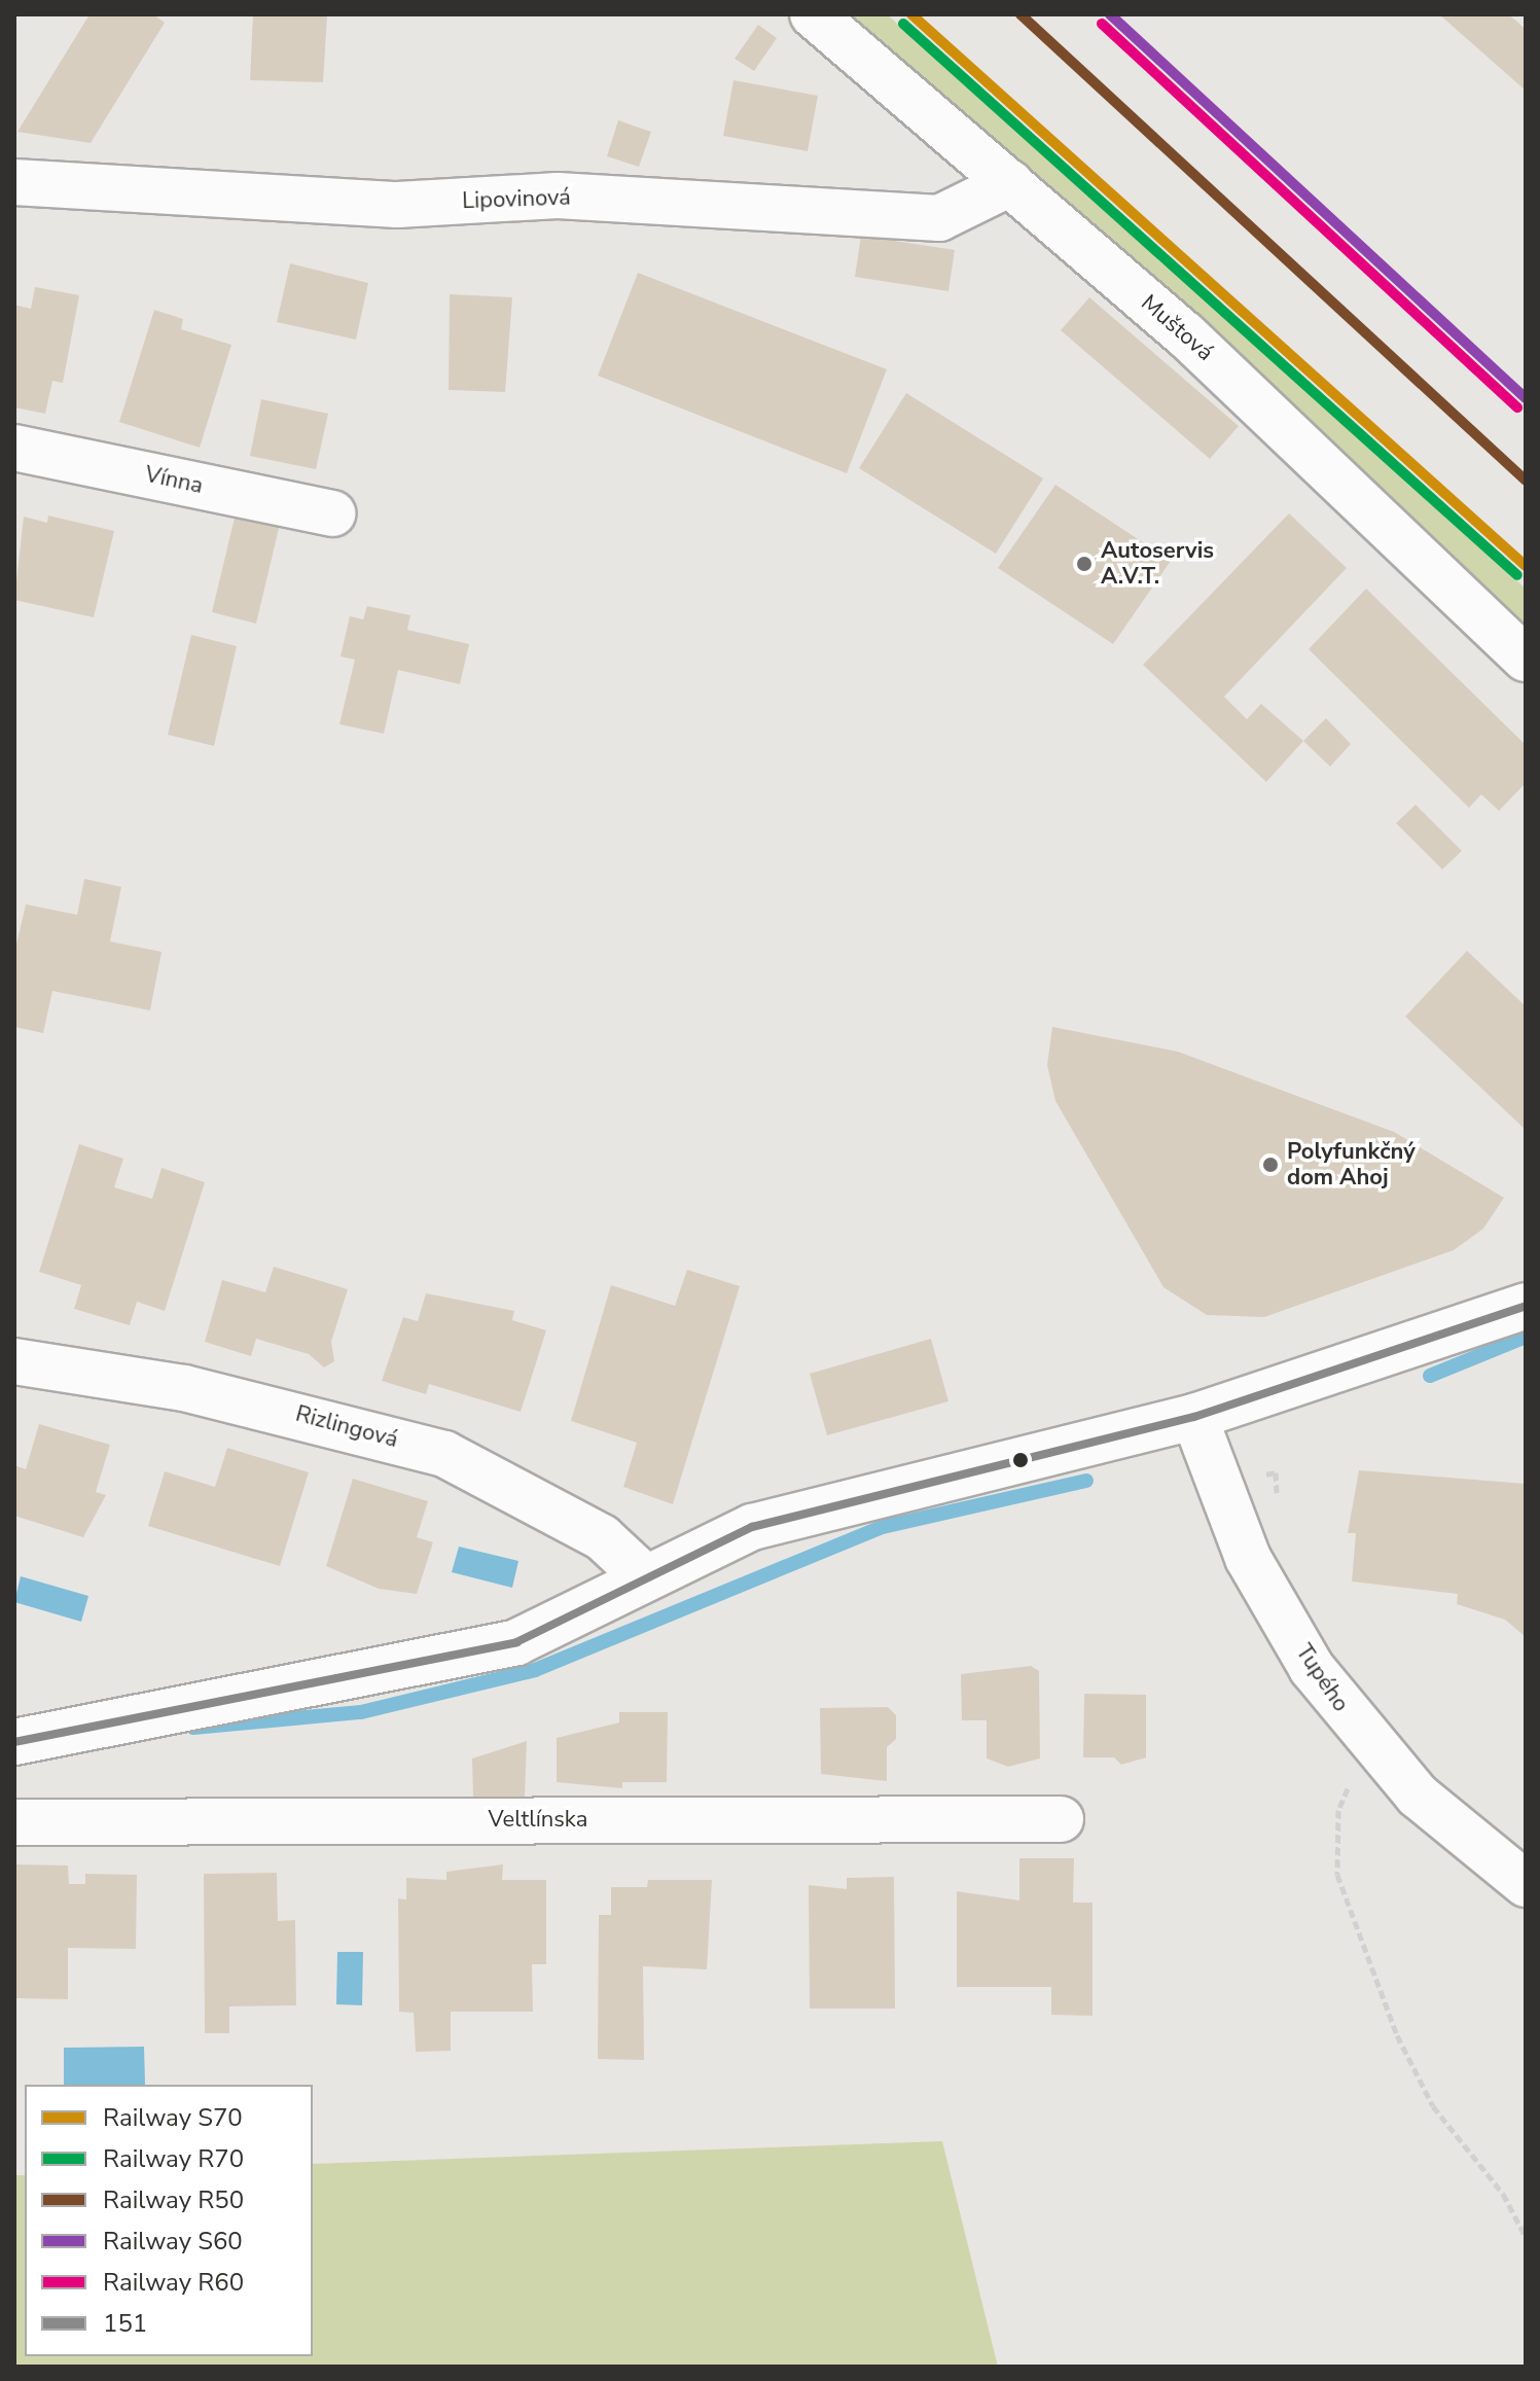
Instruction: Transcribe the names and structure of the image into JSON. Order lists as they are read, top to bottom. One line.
{"streets":{"street":["Lipovinová","Muštová","Vínna","Rizlingová","Tupého","Veltlínska"]},"crossings":[["Lipovinová","Muštová"]],"places":["Autoservis A.V.T.","Polyfunkčný dom Ahoj"],"lines":["rail line S70","rail line R50","rail line S60","rail line R70","rail line R60","transit line 151"],"legend":["Railway S70","Railway R70","Railway R50","Railway S60","Railway R60","151"]}
